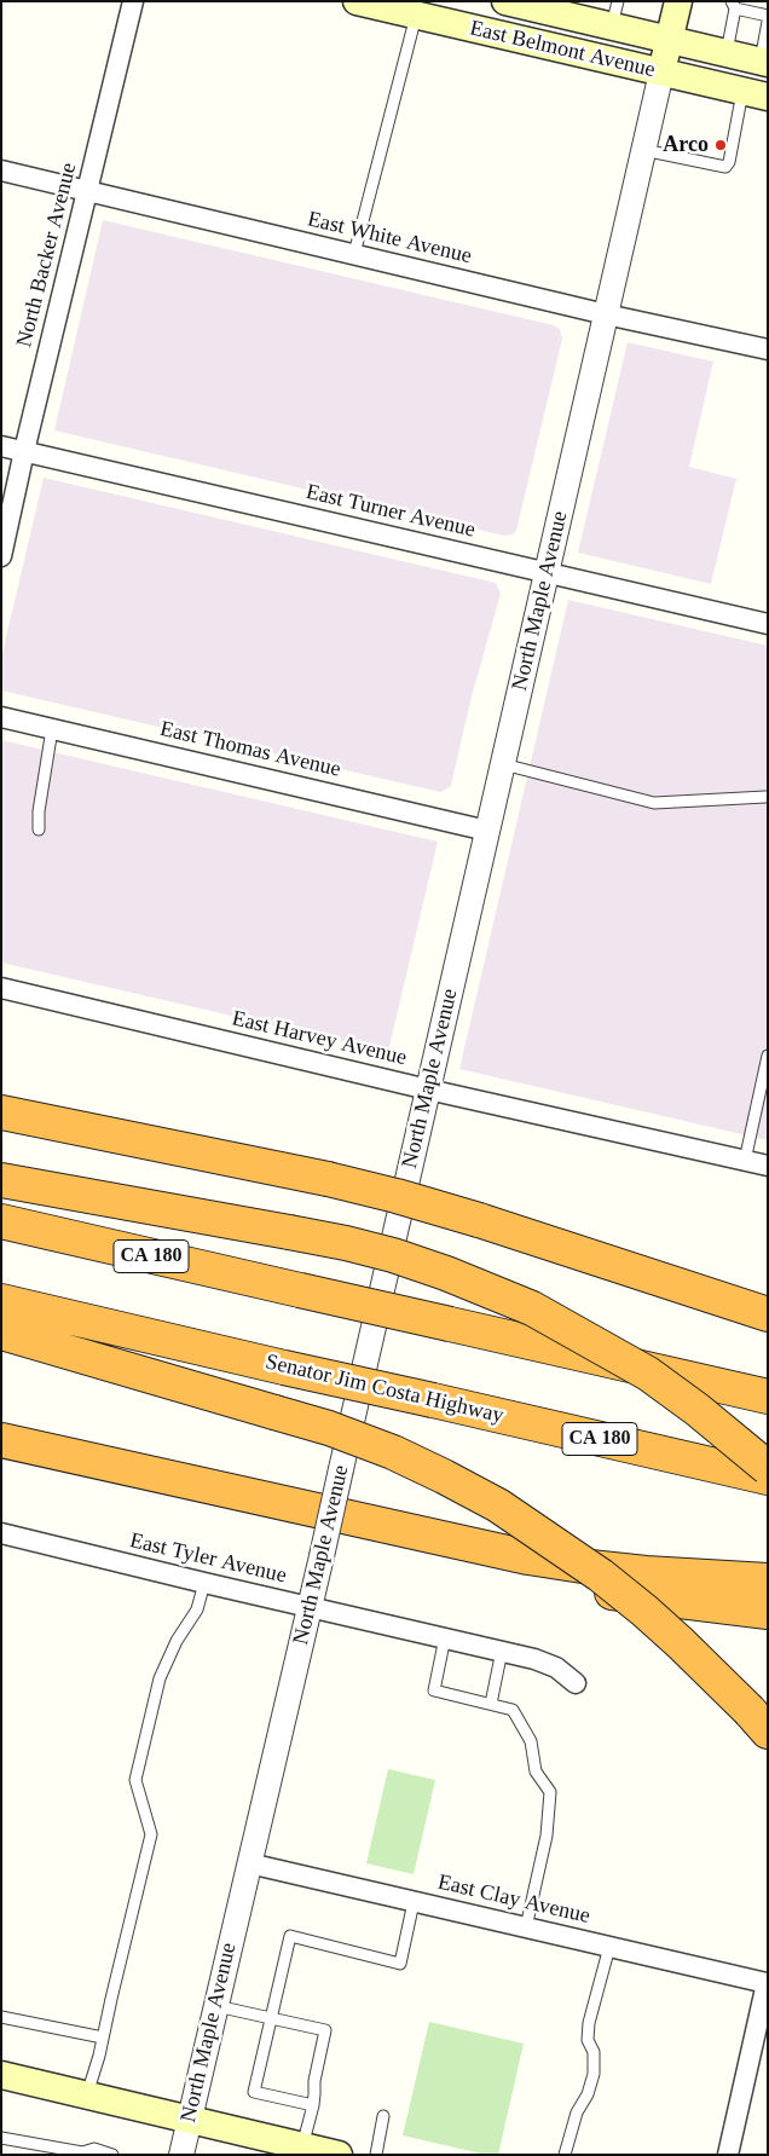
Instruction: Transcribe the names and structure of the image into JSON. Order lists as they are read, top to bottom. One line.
{"streets":{"highway":["CA 180","Senator Jim Costa Highway"],"main road":["East Belmont Avenue","North Maple Avenue"],"street":["East White Avenue","North Backer Avenue","East Turner Avenue","East Thomas Avenue","East Harvey Avenue","East Tyler Avenue","East Clay Avenue"]},"crossings":[["East Belmont Avenue","North Maple Avenue"],["East White Avenue","North Backer Avenue"],["East White Avenue","North Maple Avenue"],["North Backer Avenue","East Turner Avenue"],["East Turner Avenue","North Maple Avenue"],["North Maple Avenue","East Thomas Avenue"],["North Maple Avenue","East Harvey Avenue"],["North Maple Avenue","East Tyler Avenue"],["North Maple Avenue","East Clay Avenue"]],"places":["Arco"]}
